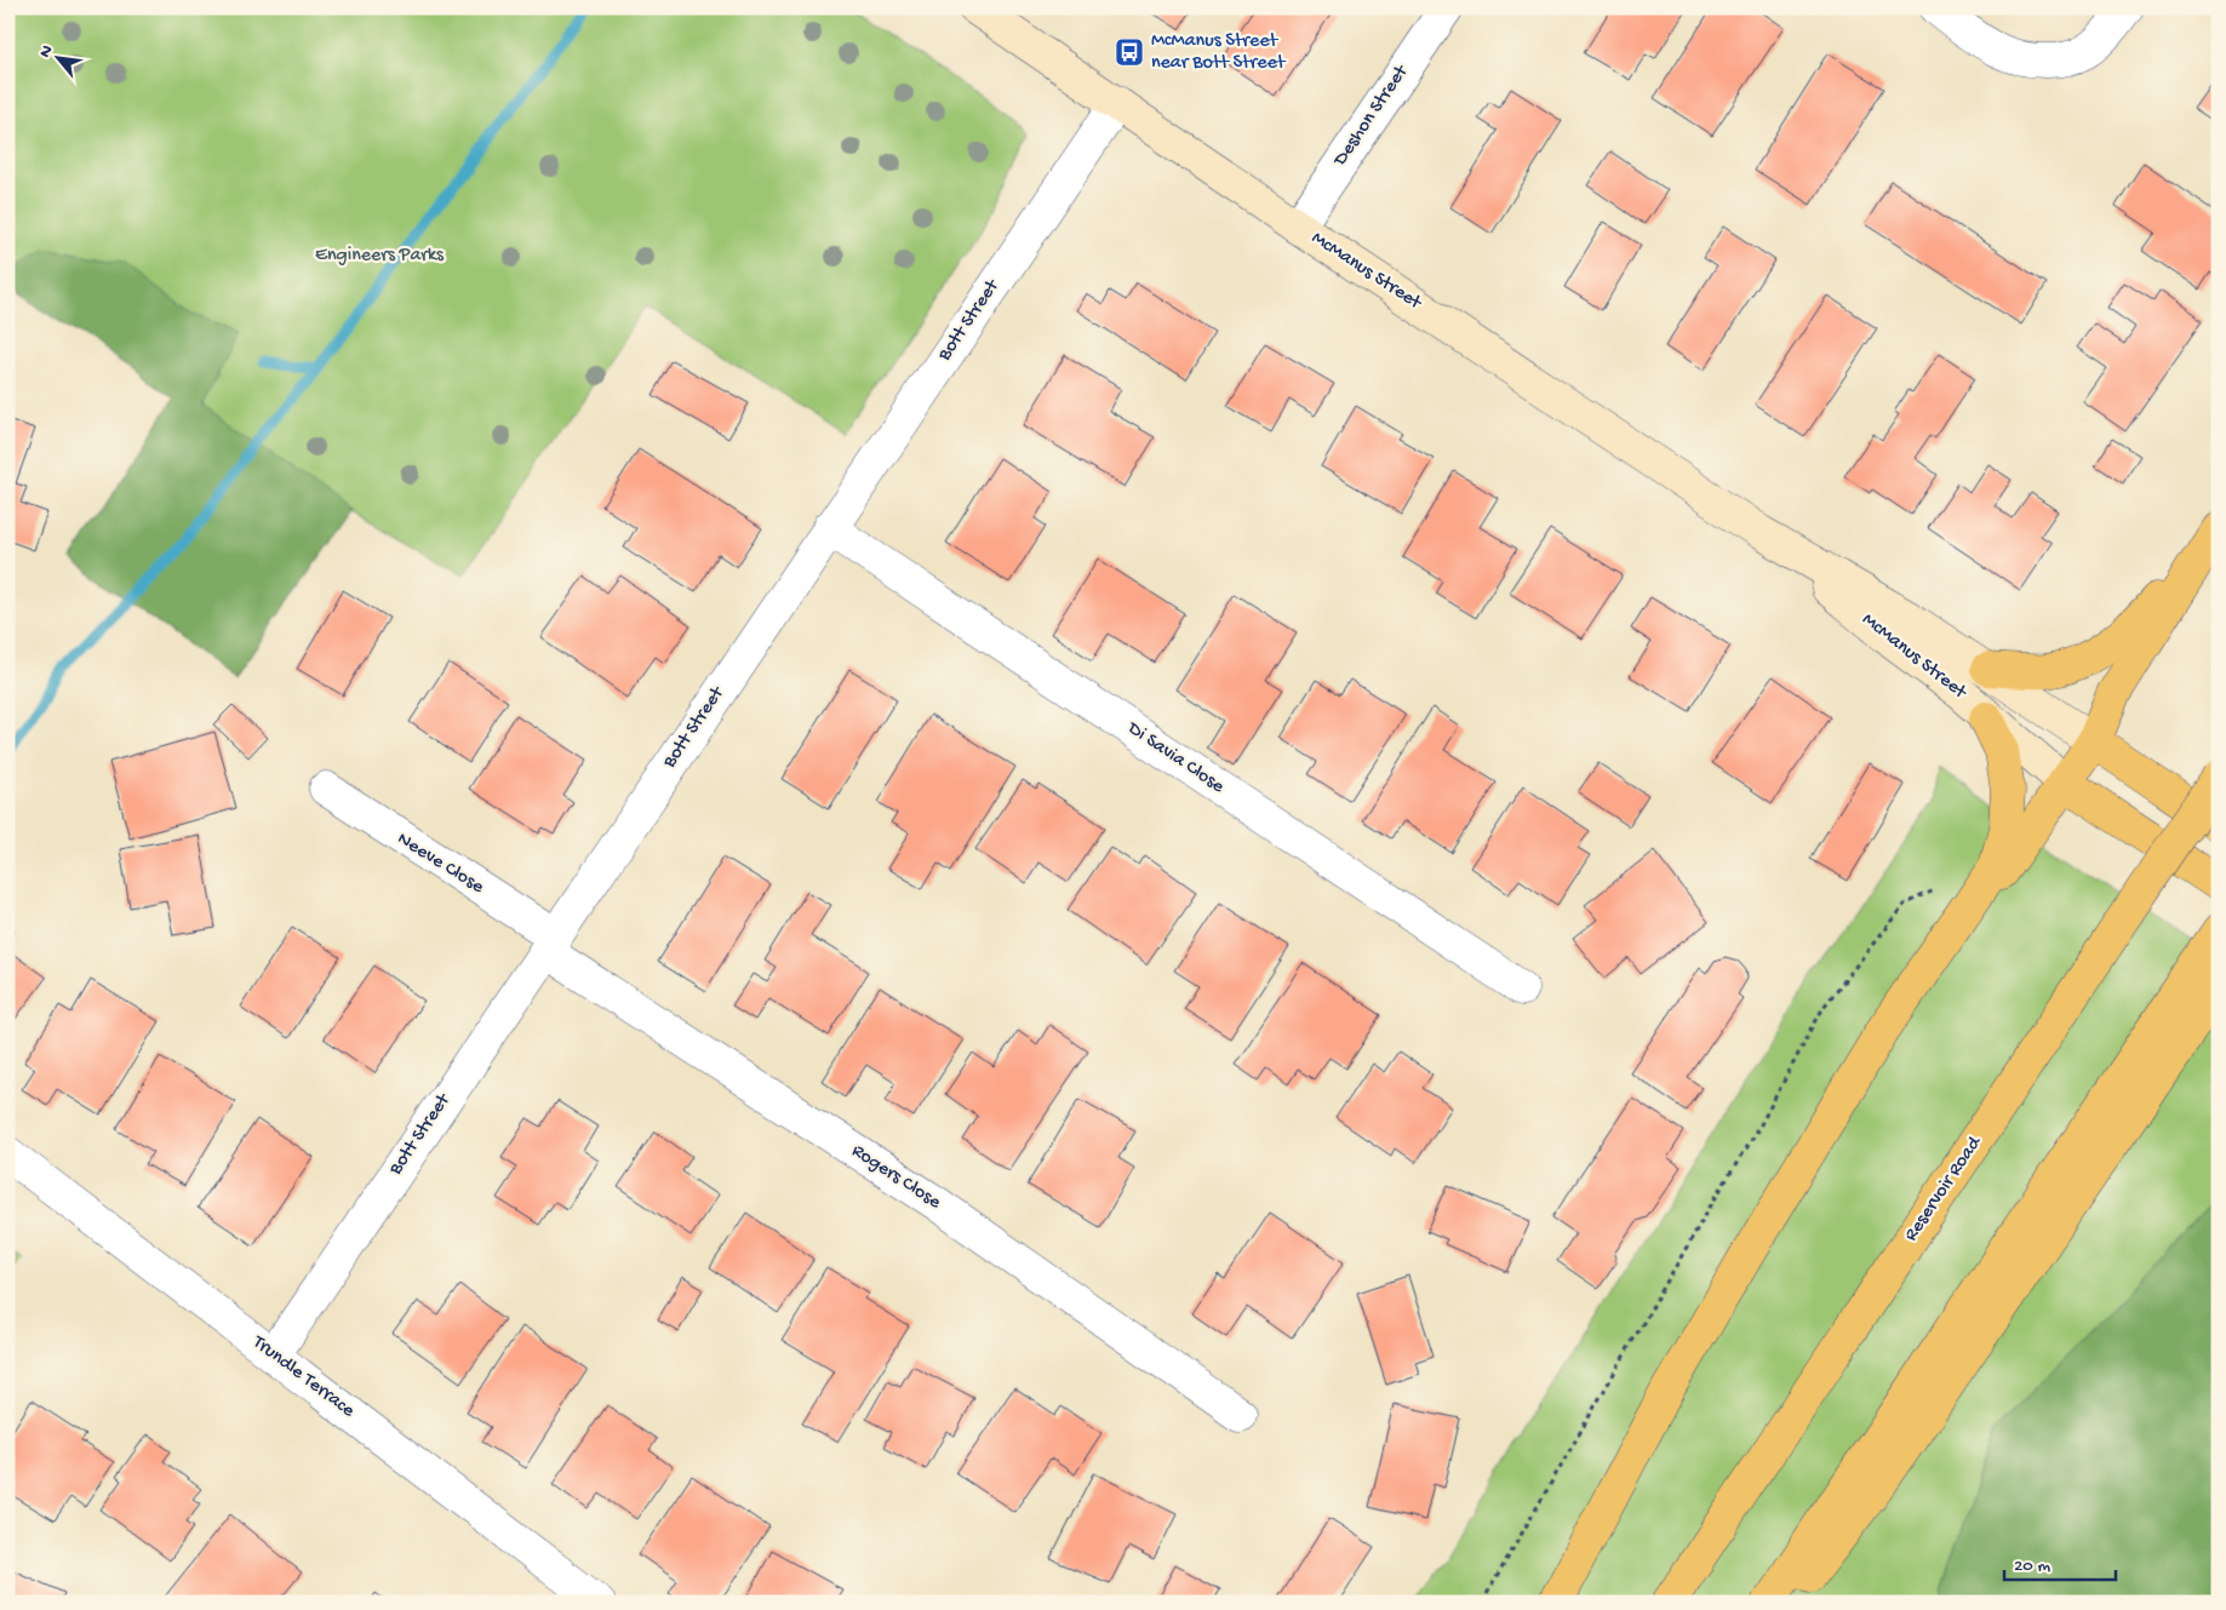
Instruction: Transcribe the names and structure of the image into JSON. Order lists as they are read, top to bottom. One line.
{"streets":{"main road":["Reservoir Road"],"street":["Deshon Street","McManus Street","Bott Street","Di Savia Close","Neeve Close","Rogers Close","Trundle Terrace"]},"crossings":[["Deshon Street","McManus Street"],["McManus Street","Bott Street"],["Bott Street","Di Savia Close"],["Bott Street","Neeve Close"],["Bott Street","Rogers Close"],["Bott Street","Trundle Terrace"],["Neeve Close","Rogers Close"]],"parks":["Engineers Parks"],"places":{"bus stop":["McManus Street near Bott Street"]},"scale_bar":"20 m","north":"top left"}
